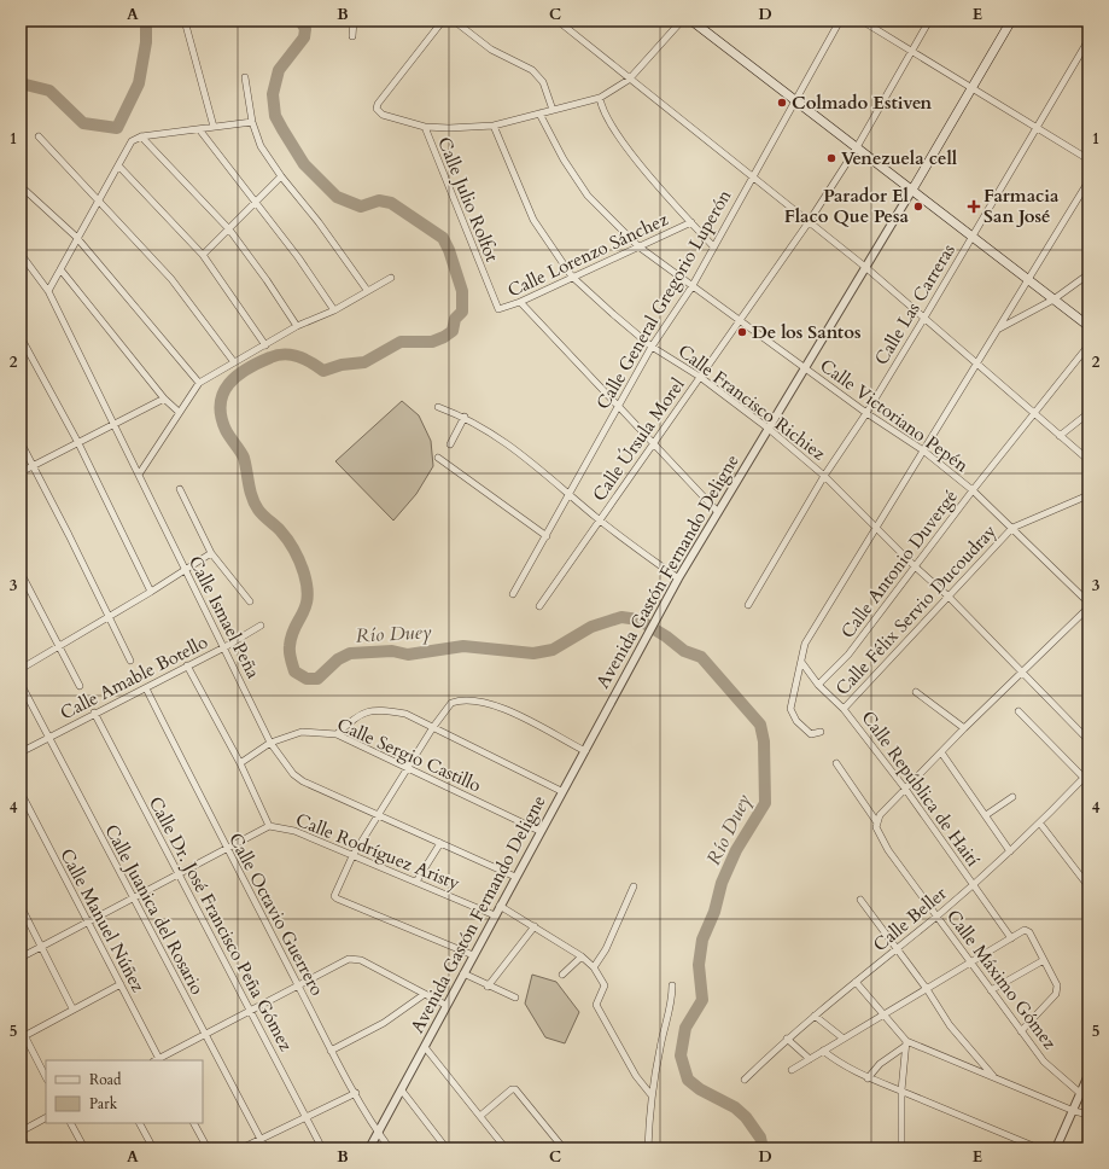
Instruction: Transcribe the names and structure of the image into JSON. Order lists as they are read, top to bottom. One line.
{"streets":{"main road":["Avenida Gastón Fernando Deligne"],"street":["Calle Julio Rolfot","Calle Lorenzo Sánchez","Calle General Gregorio Luperón","Calle Las Carreras","Calle Francisco Richiez","Calle Victoriano Pepén","Calle Úrsula Morel","Calle Antonio Duvergé","Calle Félix Servio Ducoudray","Calle Ismael Peña","Calle Amable Botello","Calle Sergio Castillo","Calle República de Haití","Calle Rodríguez Aristy","Calle Juanica del Rosario","Calle Octavio Guerrero","Calle Beller","Calle Manuel Núñez","Calle Dr. José Francisco Peña Gómez","Calle Máximo Gómez"]},"crossings":[["Calle Julio Rolfot","Calle Lorenzo Sánchez"],["Calle Lorenzo Sánchez","Calle Francisco Richiez"],["Calle Lorenzo Sánchez","Calle Victoriano Pepén"],["Calle General Gregorio Luperón","Calle Francisco Richiez"],["Calle General Gregorio Luperón","Calle Victoriano Pepén"],["Calle Las Carreras","Calle Francisco Richiez"],["Calle Las Carreras","Calle Victoriano Pepén"],["Calle Francisco Richiez","Calle Úrsula Morel"],["Calle Francisco Richiez","Calle Antonio Duvergé"],["Calle Francisco Richiez","Avenida Gastón Fernando Deligne"],["Calle Francisco Richiez","Calle Félix Servio Ducoudray"],["Calle Victoriano Pepén","Calle Úrsula Morel"],["Calle Victoriano Pepén","Calle Antonio Duvergé"],["Calle Victoriano Pepén","Avenida Gastón Fernando Deligne"],["Calle Victoriano Pepén","Calle Félix Servio Ducoudray"],["Calle Antonio Duvergé","Calle República de Haití"],["Avenida Gastón Fernando Deligne","Calle Ismael Peña"],["Avenida Gastón Fernando Deligne","Calle Sergio Castillo"],["Avenida Gastón Fernando Deligne","Calle Rodríguez Aristy"],["Avenida Gastón Fernando Deligne","Calle Octavio Guerrero"],["Calle Félix Servio Ducoudray","Calle República de Haití"],["Calle Ismael Peña","Calle Amable Botello"],["Calle Ismael Peña","Calle Sergio Castillo"],["Calle Amable Botello","Calle Juanica del Rosario"],["Calle Amable Botello","Calle Octavio Guerrero"],["Calle Amable Botello","Calle Dr. José Francisco Peña Gómez"],["Calle República de Haití","Calle Beller"],["Calle Rodríguez Aristy","Calle Juanica del Rosario"],["Calle Rodríguez Aristy","Calle Octavio Guerrero"],["Calle Rodríguez Aristy","Calle Manuel Núñez"],["Calle Rodríguez Aristy","Calle Dr. José Francisco Peña Gómez"],["Calle Beller","Calle Máximo Gómez"]],"water":["Río Duey"],"places":{"other":["Colmado Estiven","Venezuela cell","Parador El Flaco Que Pesa","De los Santos"],"health":["Farmacia San José"]},"legend":["Road","Park"],"grid":{"columns":["A","B","C","D","E"],"rows":["1","2","3","4","5"]}}
